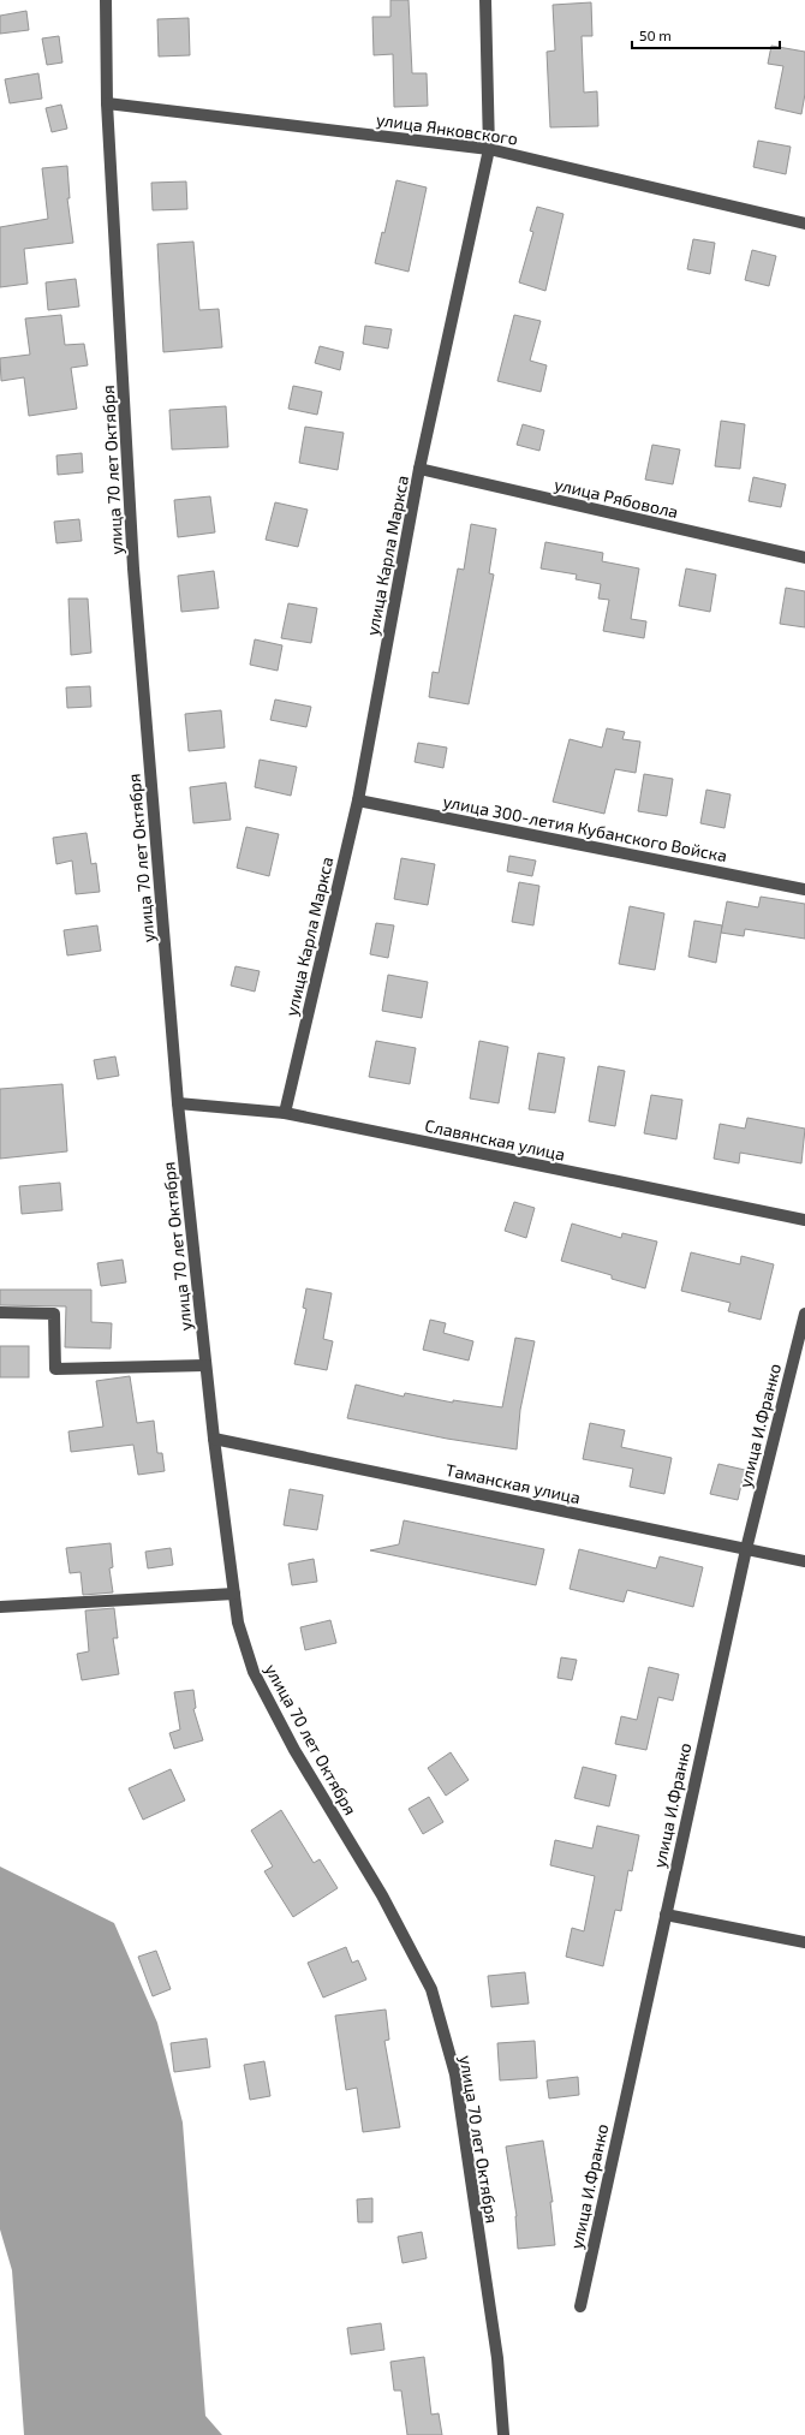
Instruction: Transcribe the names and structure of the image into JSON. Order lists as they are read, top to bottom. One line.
{"streets":{"street":["улица Янковского","улица 70 лет Октября","улица Рябовола","улица Карла Маркса","улица 300-летия Кубанского Войска","Славянская улица","улица И.Франко","Таманская улица"]},"crossings":[["улица Янковского","улица 70 лет Октября"],["улица Янковского","улица Карла Маркса"],["улица 70 лет Октября","Славянская улица"],["улица 70 лет Октября","Таманская улица"],["улица Рябовола","улица Карла Маркса"],["улица Карла Маркса","улица 300-летия Кубанского Войска"],["улица Карла Маркса","Славянская улица"],["улица И.Франко","Таманская улица"]],"scale_bar":"50 m"}
